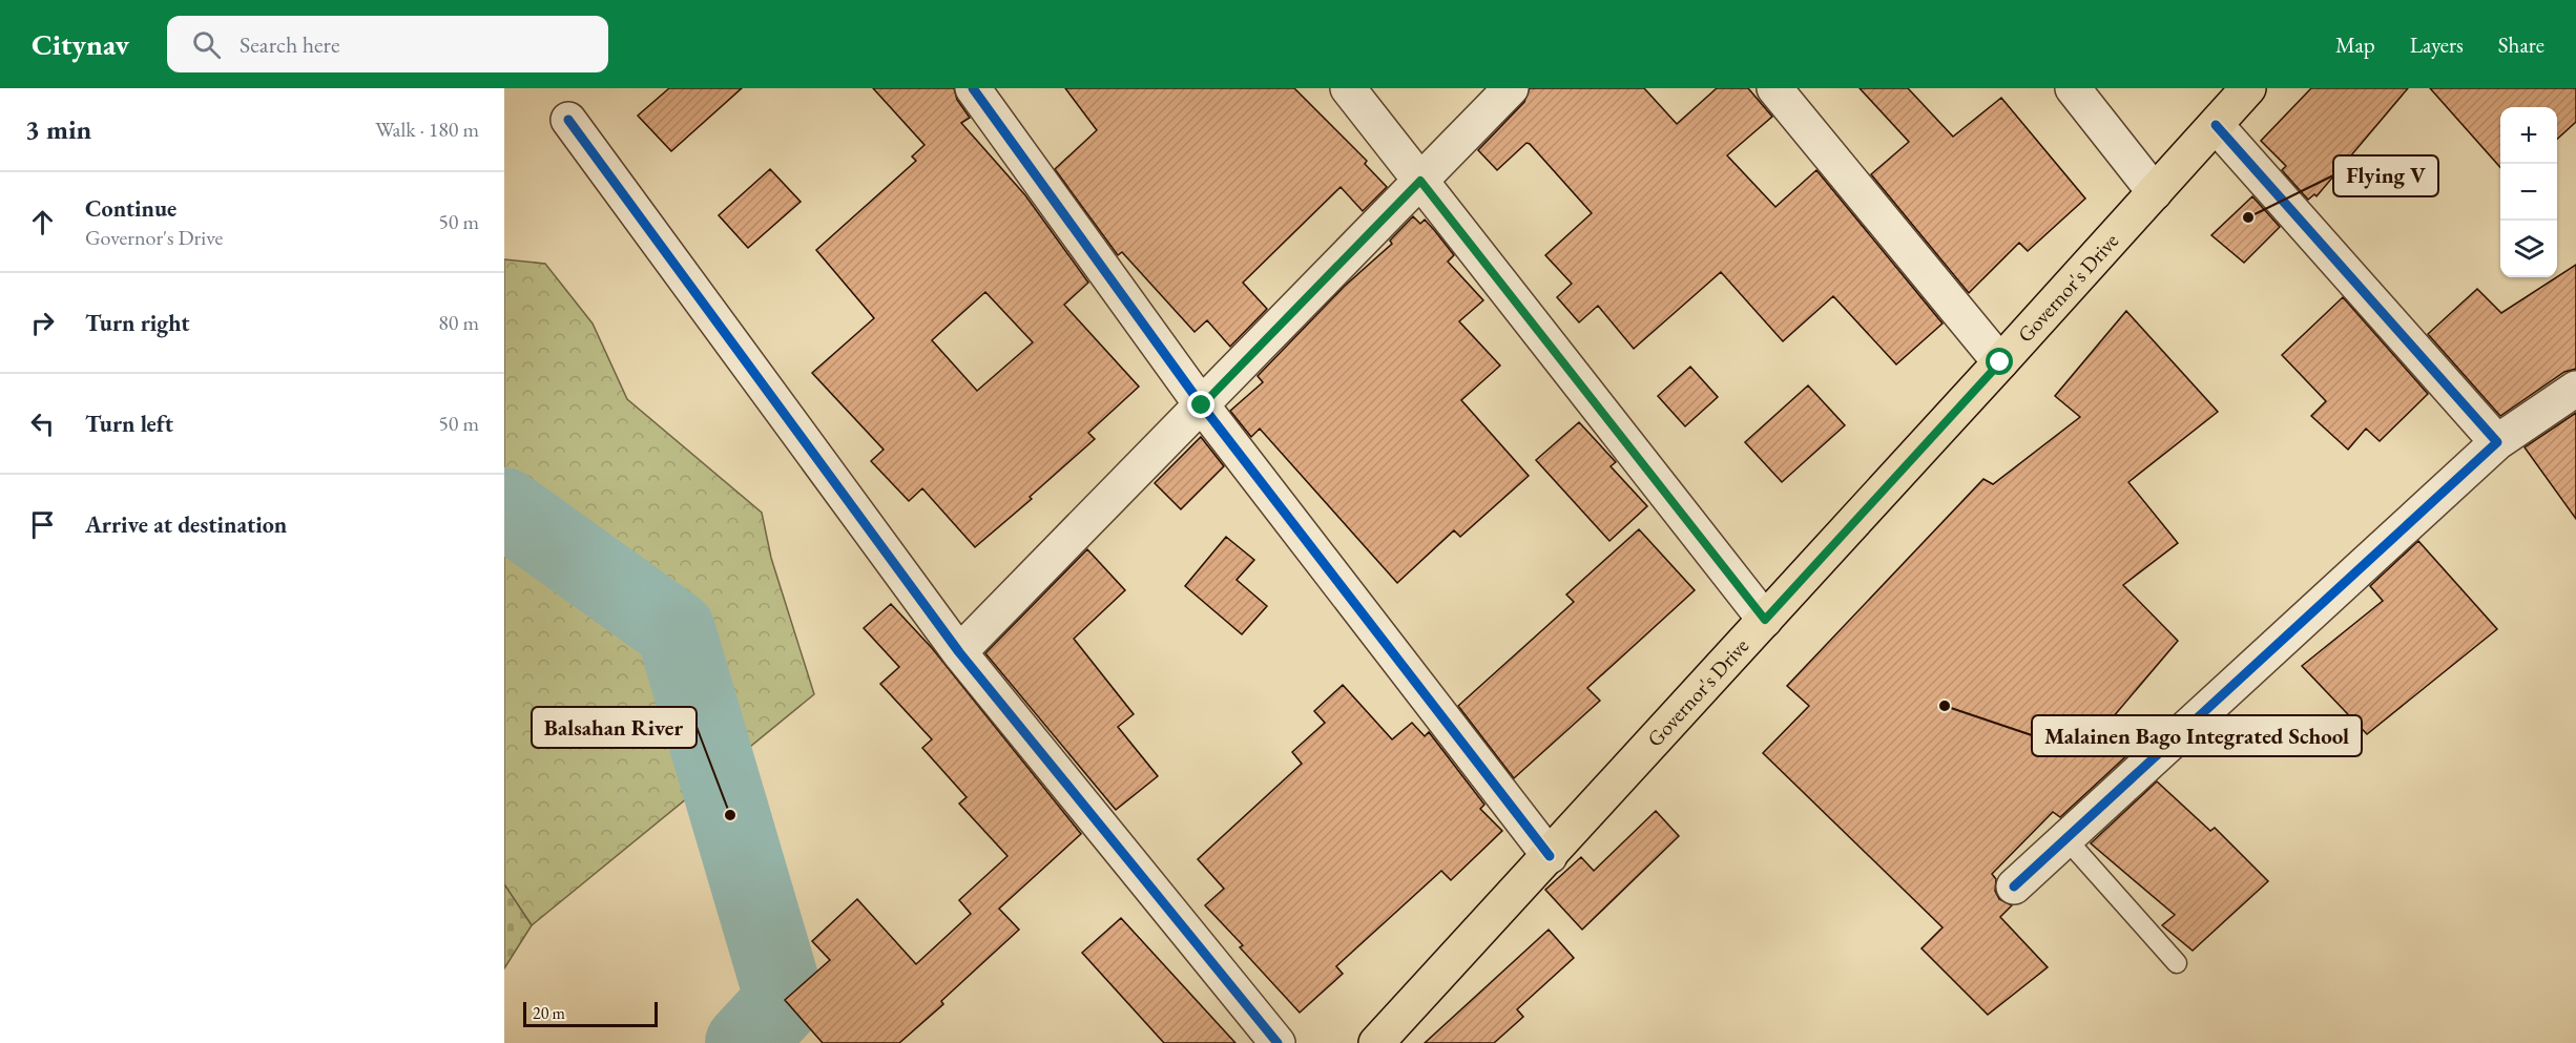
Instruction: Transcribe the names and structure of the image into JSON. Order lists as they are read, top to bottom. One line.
{"streets":{"main road":["Governor's Drive"]},"places":["Flying V","Malainen Bago Integrated School","Balsahan River"],"scale_bar":"20 m","page":{"header":"Citynav","search":"Search here","nav":["Map","Layers","Share"],"heading":["3 min","Walk · 180 m"],"map_buttons":["+","−"],"list":[["Continue","Governor's Drive","50 m"],["Turn right","80 m"],["Turn left","50 m"],"Arrive at destination"],"scale":"20 m"}}
